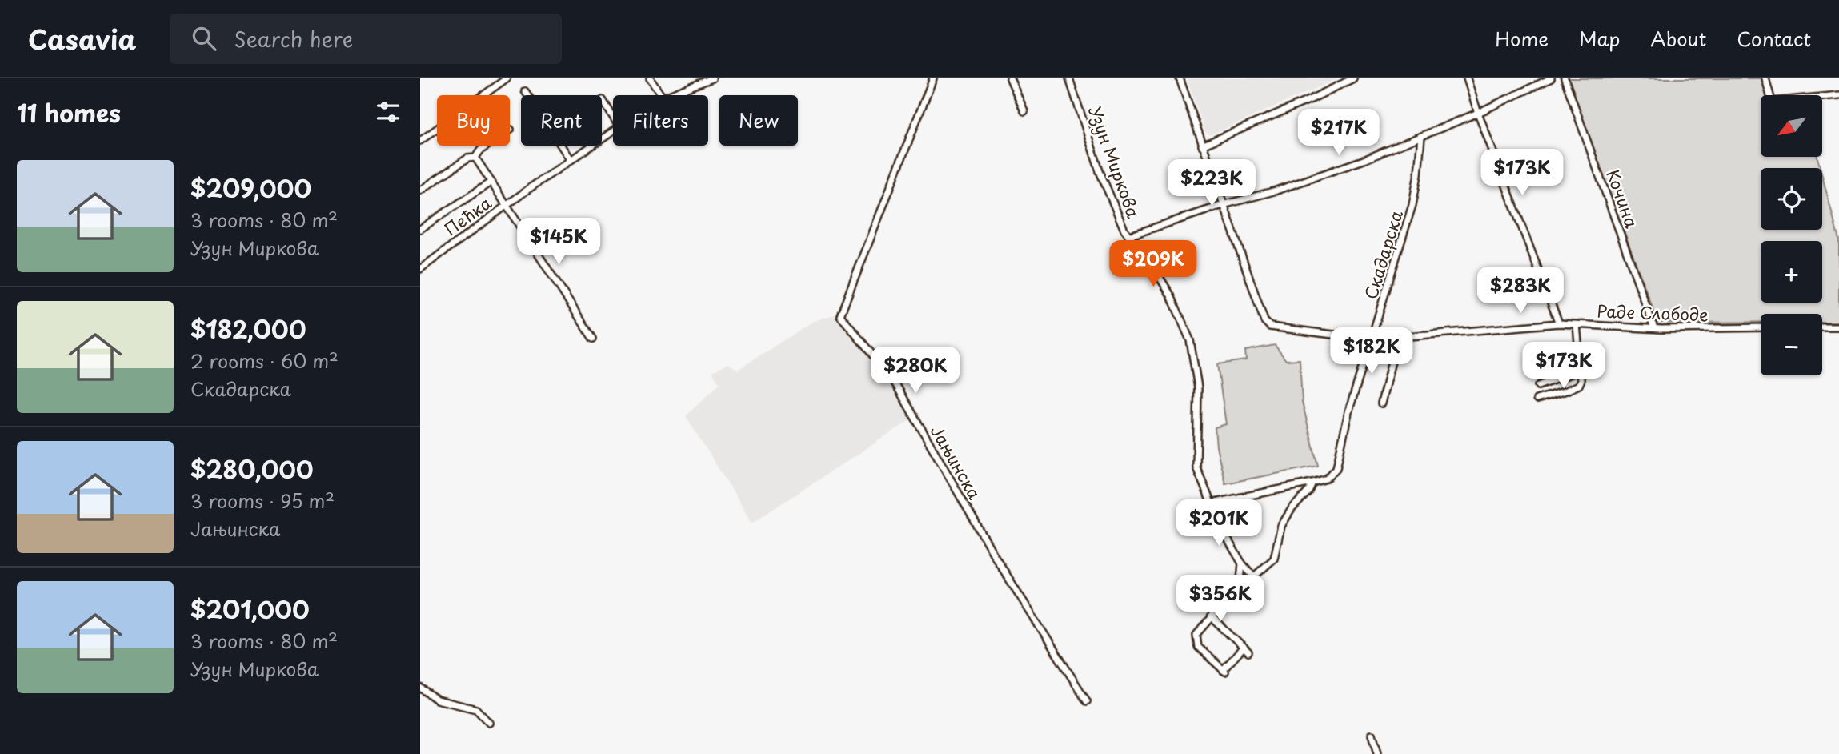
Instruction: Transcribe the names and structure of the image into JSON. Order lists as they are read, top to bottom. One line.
{"streets":{"street":["Узун Миркова","Кочина","Пећка","Скадарска","Раде Слободе","Јањинска"]},"crossings":[["Узун Миркова","Скадарска"],["Кочина","Раде Слободе"],["Скадарска","Раде Слободе"]],"north":"bottom left","page":{"header":"Casavia","search":"Search here","nav":["Home","Map","About","Contact"],"heading":"11 homes","map_buttons":["+","−"],"chip":["Buy","Rent","Filters","New"],"price":["$217K","$173K","$223K","$145K","$209K","$283K","$182K","$173K","$280K","$201K","$356K"],"list":[{"name":"$209,000","note":"3 rooms · 80 m² · Узун Миркова"},{"name":"$182,000","note":"2 rooms · 60 m² · Скадарска"},{"name":"$280,000","note":"3 rooms · 95 m² · Јањинска"},{"name":"$201,000","note":"3 rooms · 80 m² · Узун Миркова"}]}}
